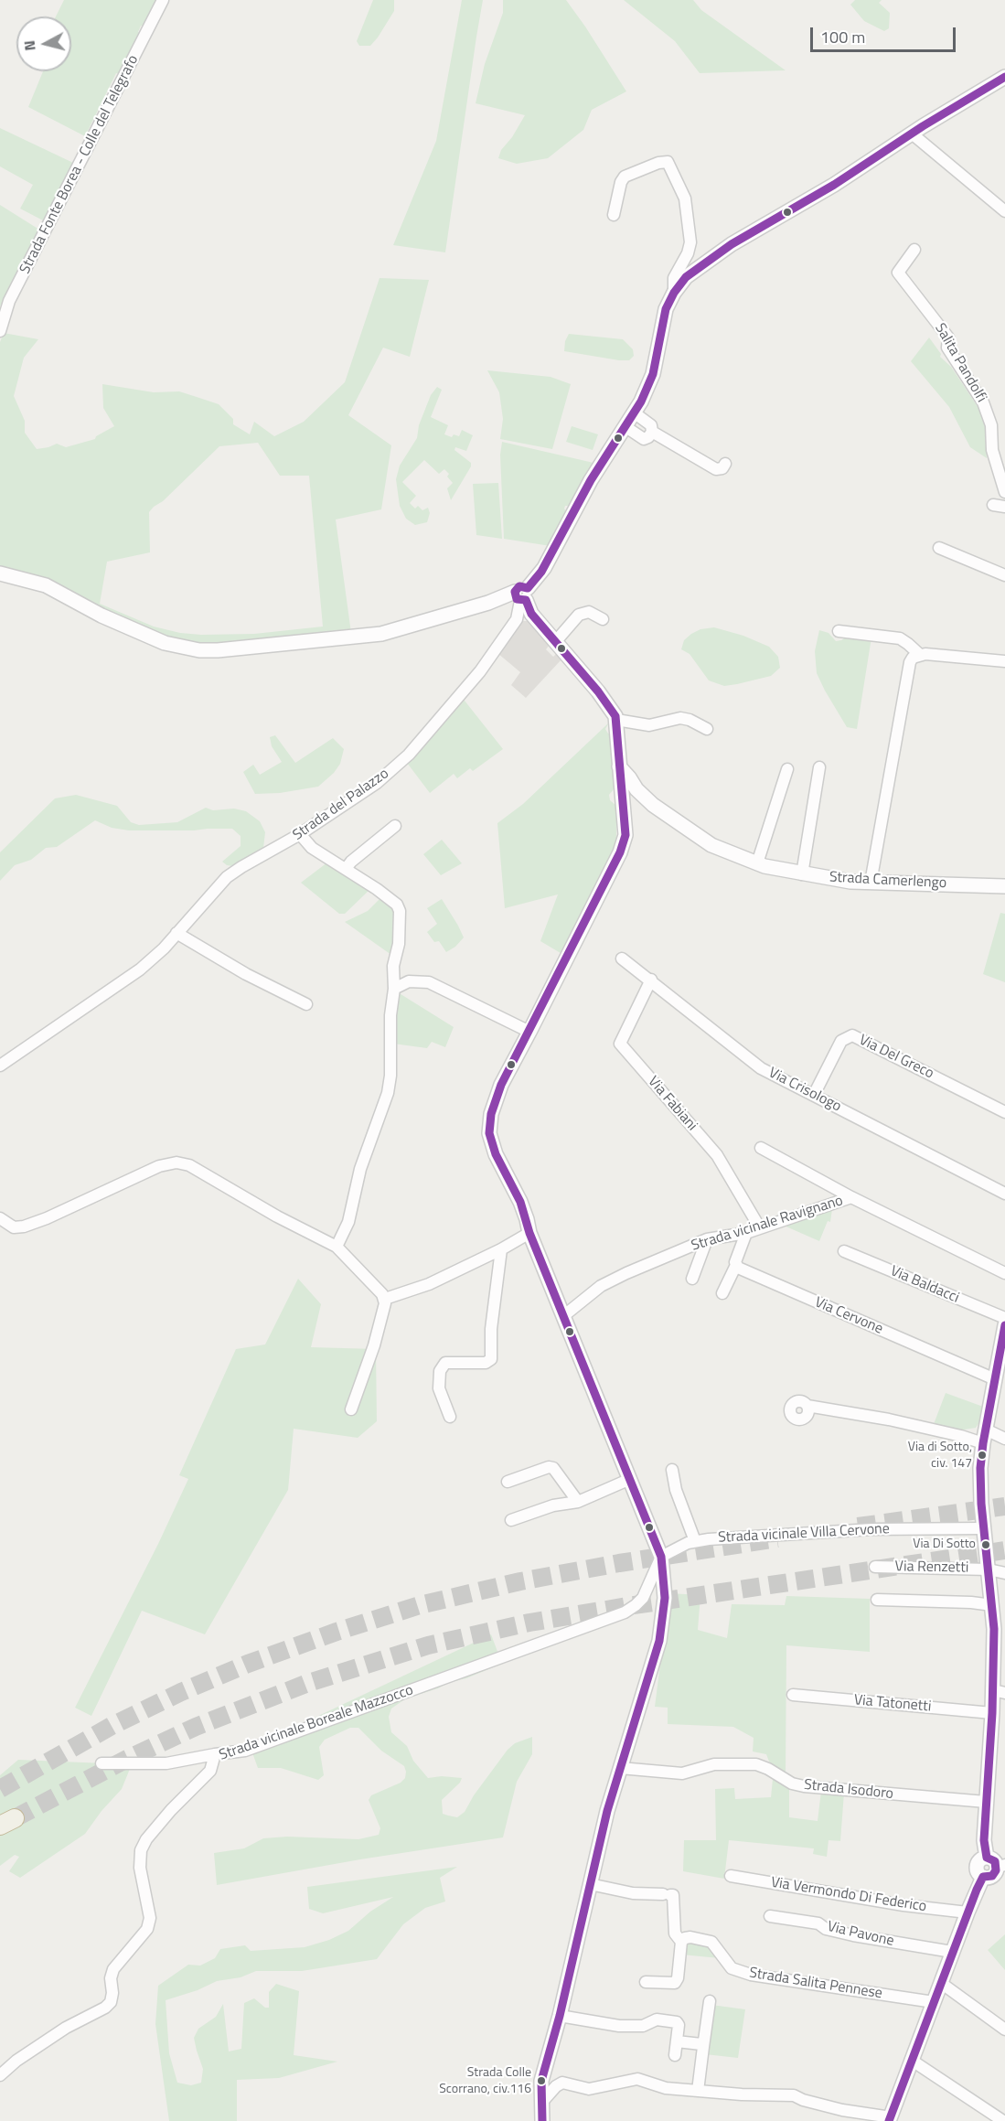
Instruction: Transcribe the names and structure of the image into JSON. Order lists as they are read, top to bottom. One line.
{"streets":{"street":["Strada Fonte Borea - Colle del Telegrafo","Salita Pandolfi","Strada del Palazzo","Strada Camerlengo","Via Del Greco","Via Crisologo","Via Fabiani","Strada vicinale Ravignano","Via Baldacci","Via Cervone","Strada vicinale Villa Cervone","Via Renzetti","Via Tatonetti","Strada vicinale Boreale Mazzocco","Strada Isodoro","Via Vermondo Di Federico","Via Pavone","Strada Salita Pennese"]},"crossings":[["Via Del Greco","Via Crisologo"],["Via Crisologo","Via Fabiani"],["Via Fabiani","Strada vicinale Ravignano"],["Strada vicinale Villa Cervone","Strada vicinale Boreale Mazzocco"]],"places":["Via di Sotto, civ. 147","Via Di Sotto","Strada Colle Scorrano, civ.116"],"scale_bar":"100 m","north":"left"}
